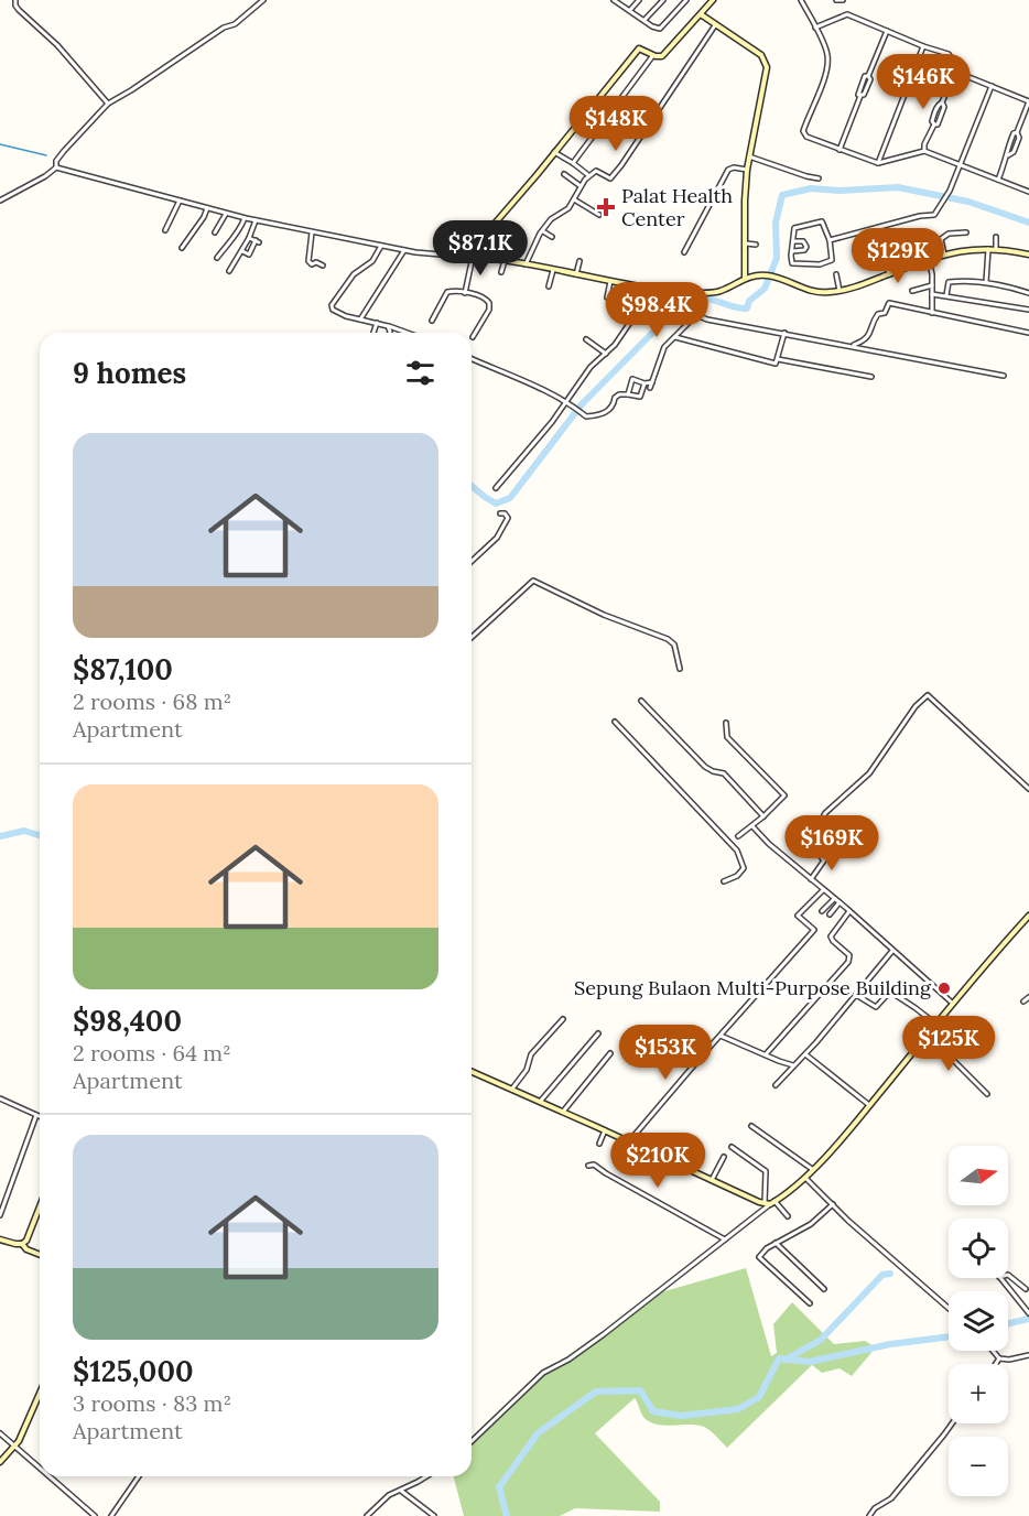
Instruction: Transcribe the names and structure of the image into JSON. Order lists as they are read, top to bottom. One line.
{"places":{"health":["Palat Health Center"],"other":["Sepung Bulaon Multi-Purpose Building"]},"north":"right","page":{"price":["$146K","$148K","$87.1K","$129K","$98.4K","$169K","$125K","$153K","$210K"],"heading":"9 homes","list":[{"name":"$87,100","note":"2 rooms · 68 m² · Apartment"},{"name":"$98,400","note":"2 rooms · 64 m² · Apartment"},{"name":"$125,000","note":"3 rooms · 83 m² · Apartment"}],"map_buttons":["+","−"]}}
